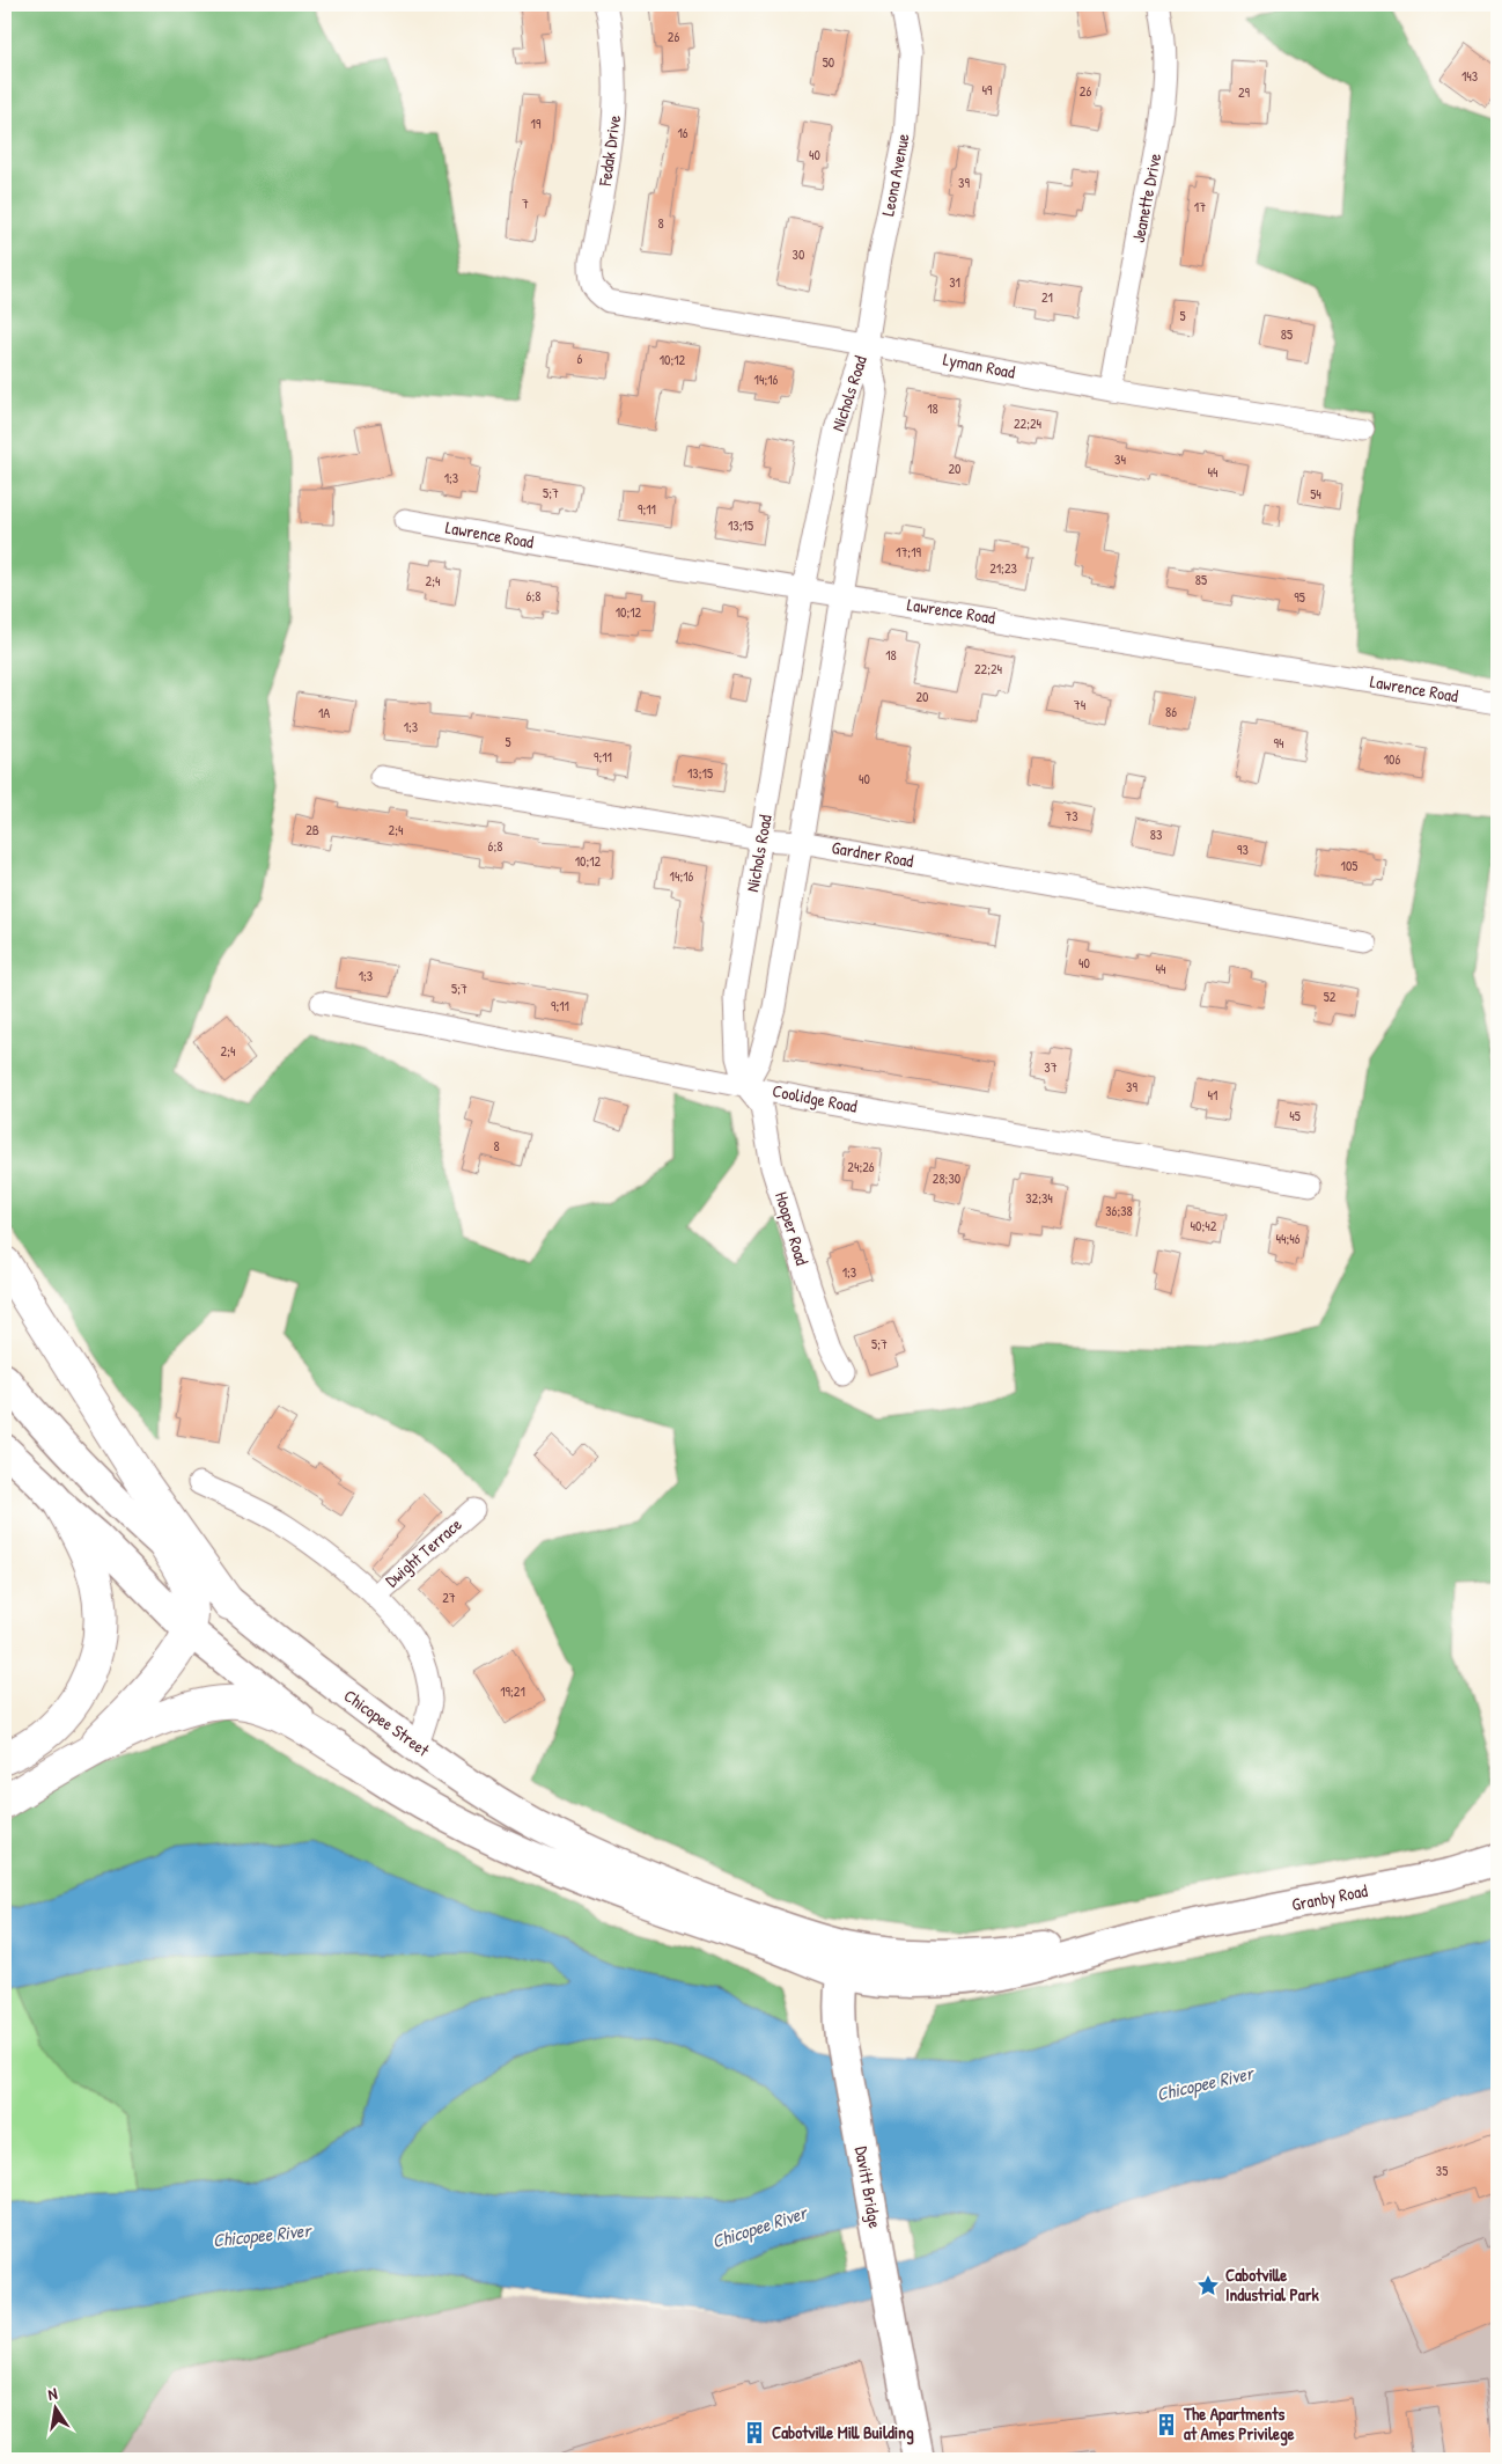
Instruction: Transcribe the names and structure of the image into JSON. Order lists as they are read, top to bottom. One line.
{"streets":{"main road":["Chicopee Street","Granby Road","Davitt Bridge"],"street":["Fedak Drive","Leona Avenue","Jeanette Drive","Lyman Road","Nichols Road","Lawrence Road","Gardner Road","Coolidge Road","Hooper Road","Dwight Terrace"]},"crossings":[["Fedak Drive","Lyman Road"],["Leona Avenue","Lyman Road"],["Leona Avenue","Nichols Road"],["Jeanette Drive","Lyman Road"],["Lyman Road","Nichols Road"],["Nichols Road","Lawrence Road"],["Nichols Road","Gardner Road"],["Nichols Road","Coolidge Road"],["Nichols Road","Hooper Road"],["Coolidge Road","Hooper Road"],["Chicopee Street","Granby Road"],["Chicopee Street","Davitt Bridge"],["Granby Road","Davitt Bridge"]],"water":["Chicopee River"],"places":{"place":["Cabotville Industrial Park"],"building":["The Apartments at Ames Privilege","Cabotville Mill Building"]},"house_numbers":["26","50","143","49","26","29","19","16","40","39","7","17","8","30","31","21","5","85","6","10;12","14;16","18","22;24","34","20","44","1;3","5;7","54","9;11","13;15","17;19","21;23","85","2;4","6;8","95","10;12","18","22;24","20","74","86","1A","1;3","5","94","9;11","106","13;15","40","73","2B","2;4","83","6;8","93","10;12","105","14;16","40","44","1;3","5;7","52","9;11","2;4","37","39","41","45","8","24;26","28;30","32;34","36;38","40;42","44;46","1;3","5;7","27","19;21","35"],"north":"top"}
